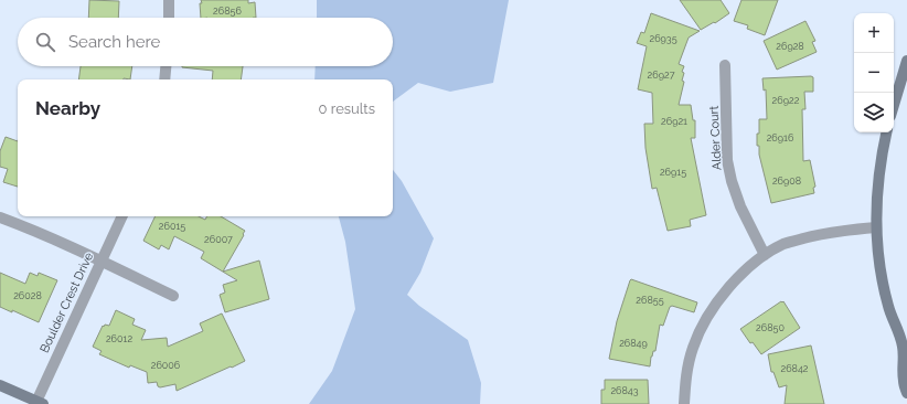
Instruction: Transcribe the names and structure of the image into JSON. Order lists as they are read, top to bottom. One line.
{"streets":{"street":["Alder Court","Boulder Crest Drive"]},"house_numbers":["26856","26935","26928","26927","26922","26921","26916","26915","26908","26015","26007","26028","26855","26850","26012","26849","26006","26842","26843"],"page":{"map_buttons":["+","−"],"search":"Search here","heading":["Nearby","0 results"]}}
